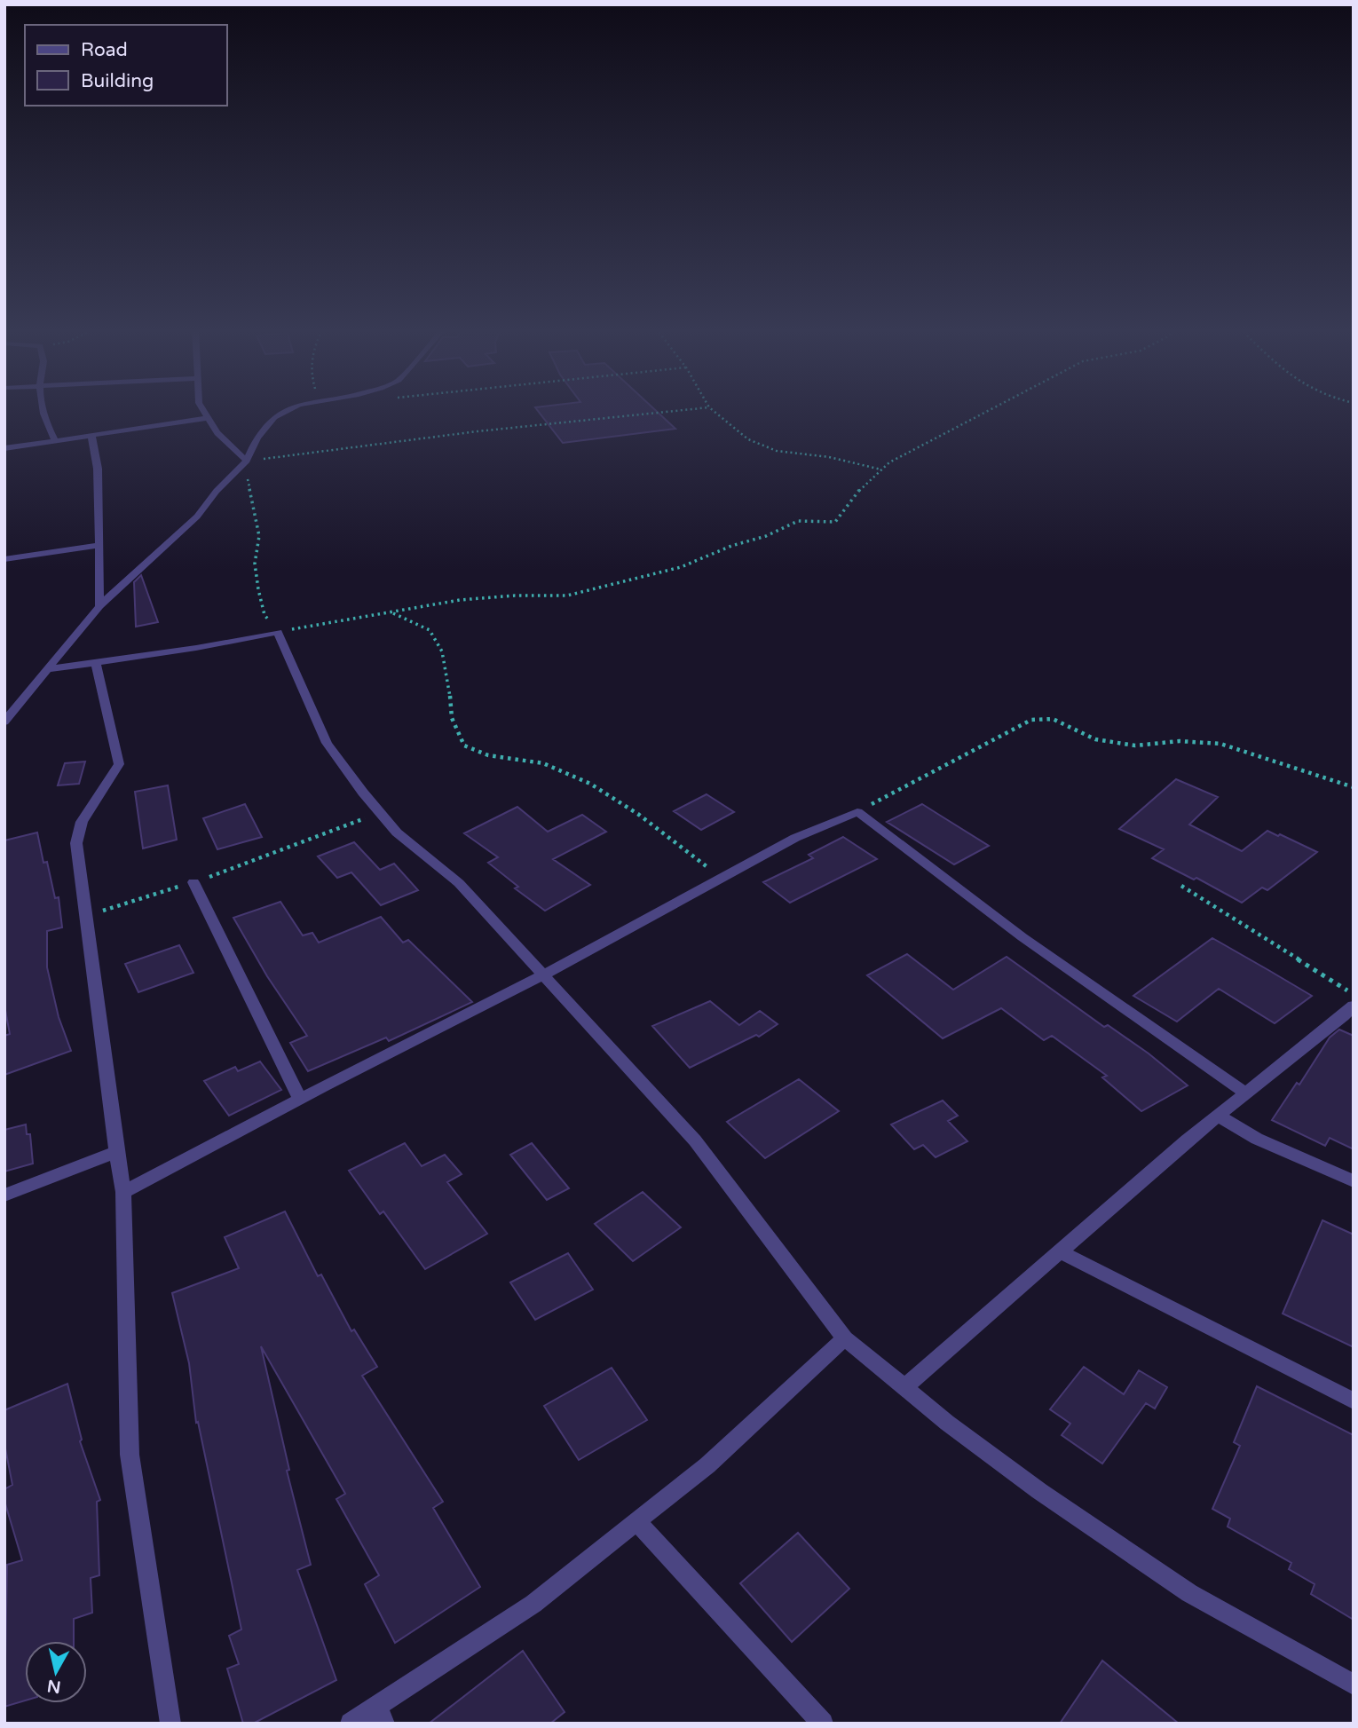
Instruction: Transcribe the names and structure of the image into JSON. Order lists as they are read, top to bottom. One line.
{"legend":["Road","Building"],"north":"bottom"}
